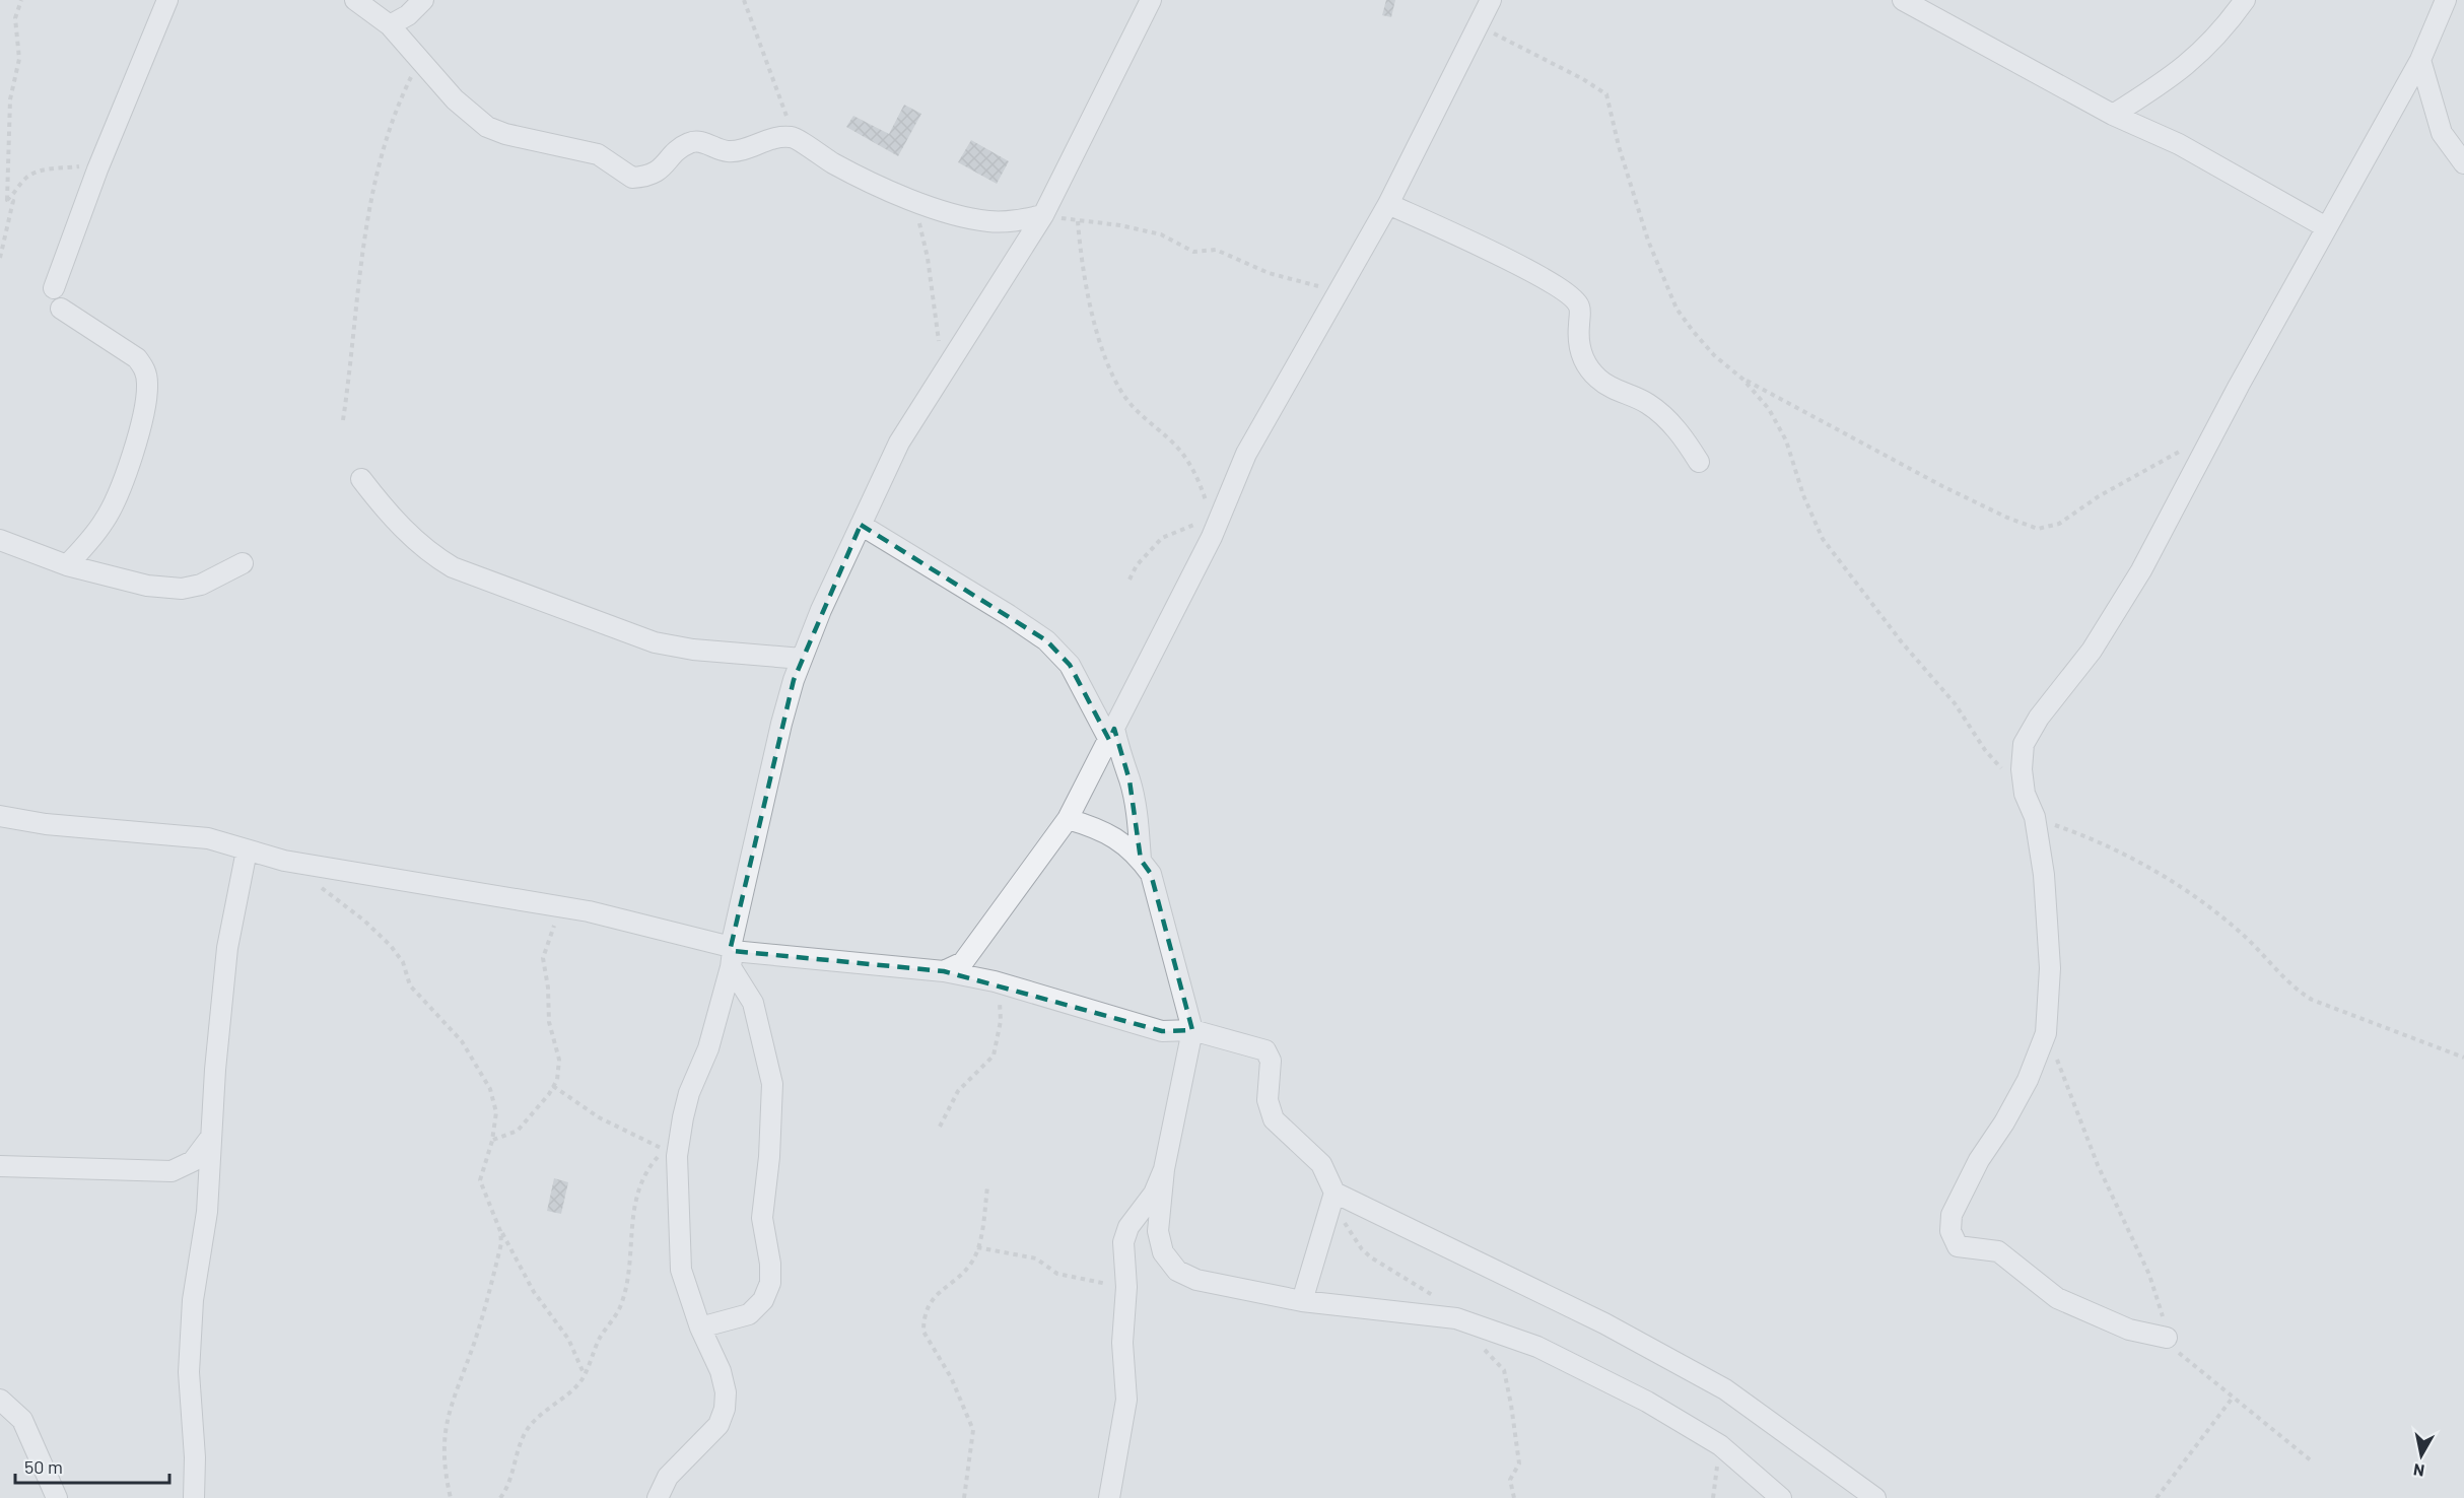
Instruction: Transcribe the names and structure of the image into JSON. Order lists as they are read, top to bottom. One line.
{"scale_bar":"50 m","north":"bottom"}
